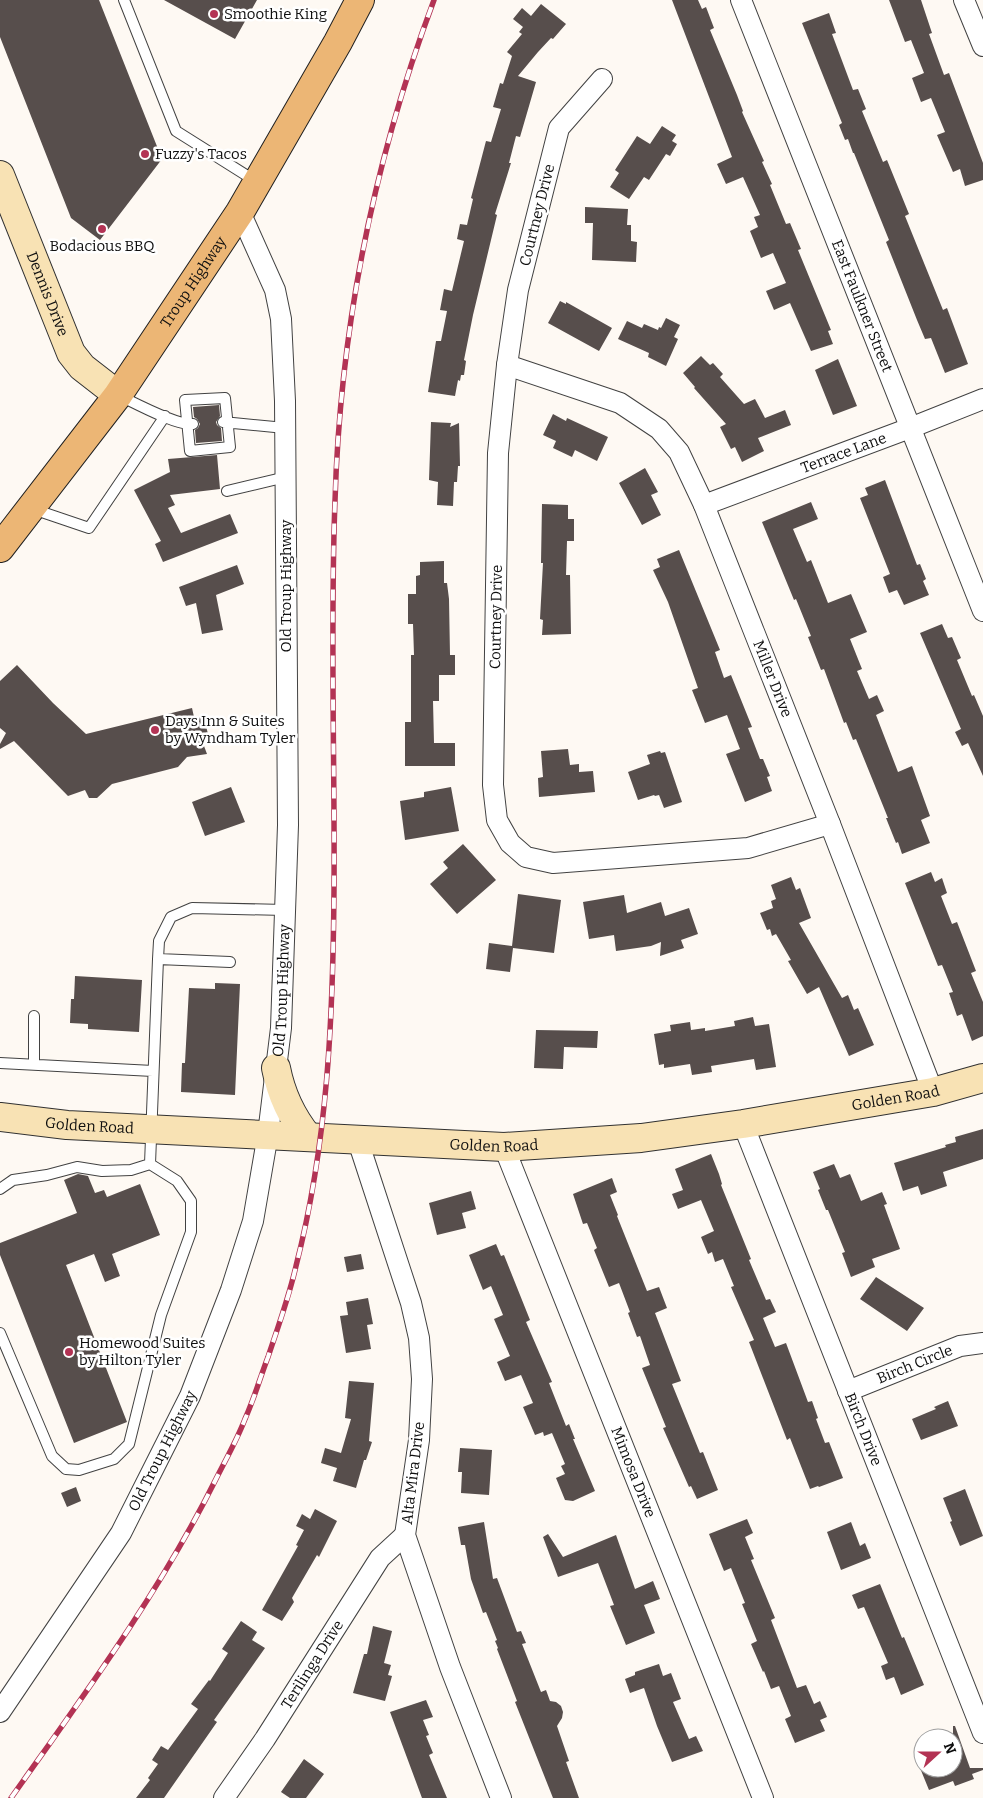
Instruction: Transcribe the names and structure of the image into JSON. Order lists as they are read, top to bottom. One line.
{"streets":{"main road":["Troup Highway"],"street":["Courtney Drive","Dennis Drive","East Faulkner Street","Terrace Lane","Old Troup Highway","Miller Drive","Golden Road","Birch Circle","Birch Drive","Alta Mira Drive","Mimosa Drive","Terilinga Drive"]},"crossings":[["Courtney Drive","Miller Drive"],["Troup Highway","Dennis Drive"],["Troup Highway","Old Troup Highway"],["East Faulkner Street","Terrace Lane"],["Terrace Lane","Miller Drive"],["Old Troup Highway","Golden Road"],["Miller Drive","Golden Road"],["Golden Road","Birch Drive"],["Golden Road","Alta Mira Drive"],["Golden Road","Mimosa Drive"],["Birch Circle","Birch Drive"],["Alta Mira Drive","Terilinga Drive"]],"places":["Smoothie King","Fuzzy's Tacos","Bodacious BBQ","Days Inn & Suites by Wyndham Tyler","Homewood Suites by Hilton Tyler"],"north":"right"}
